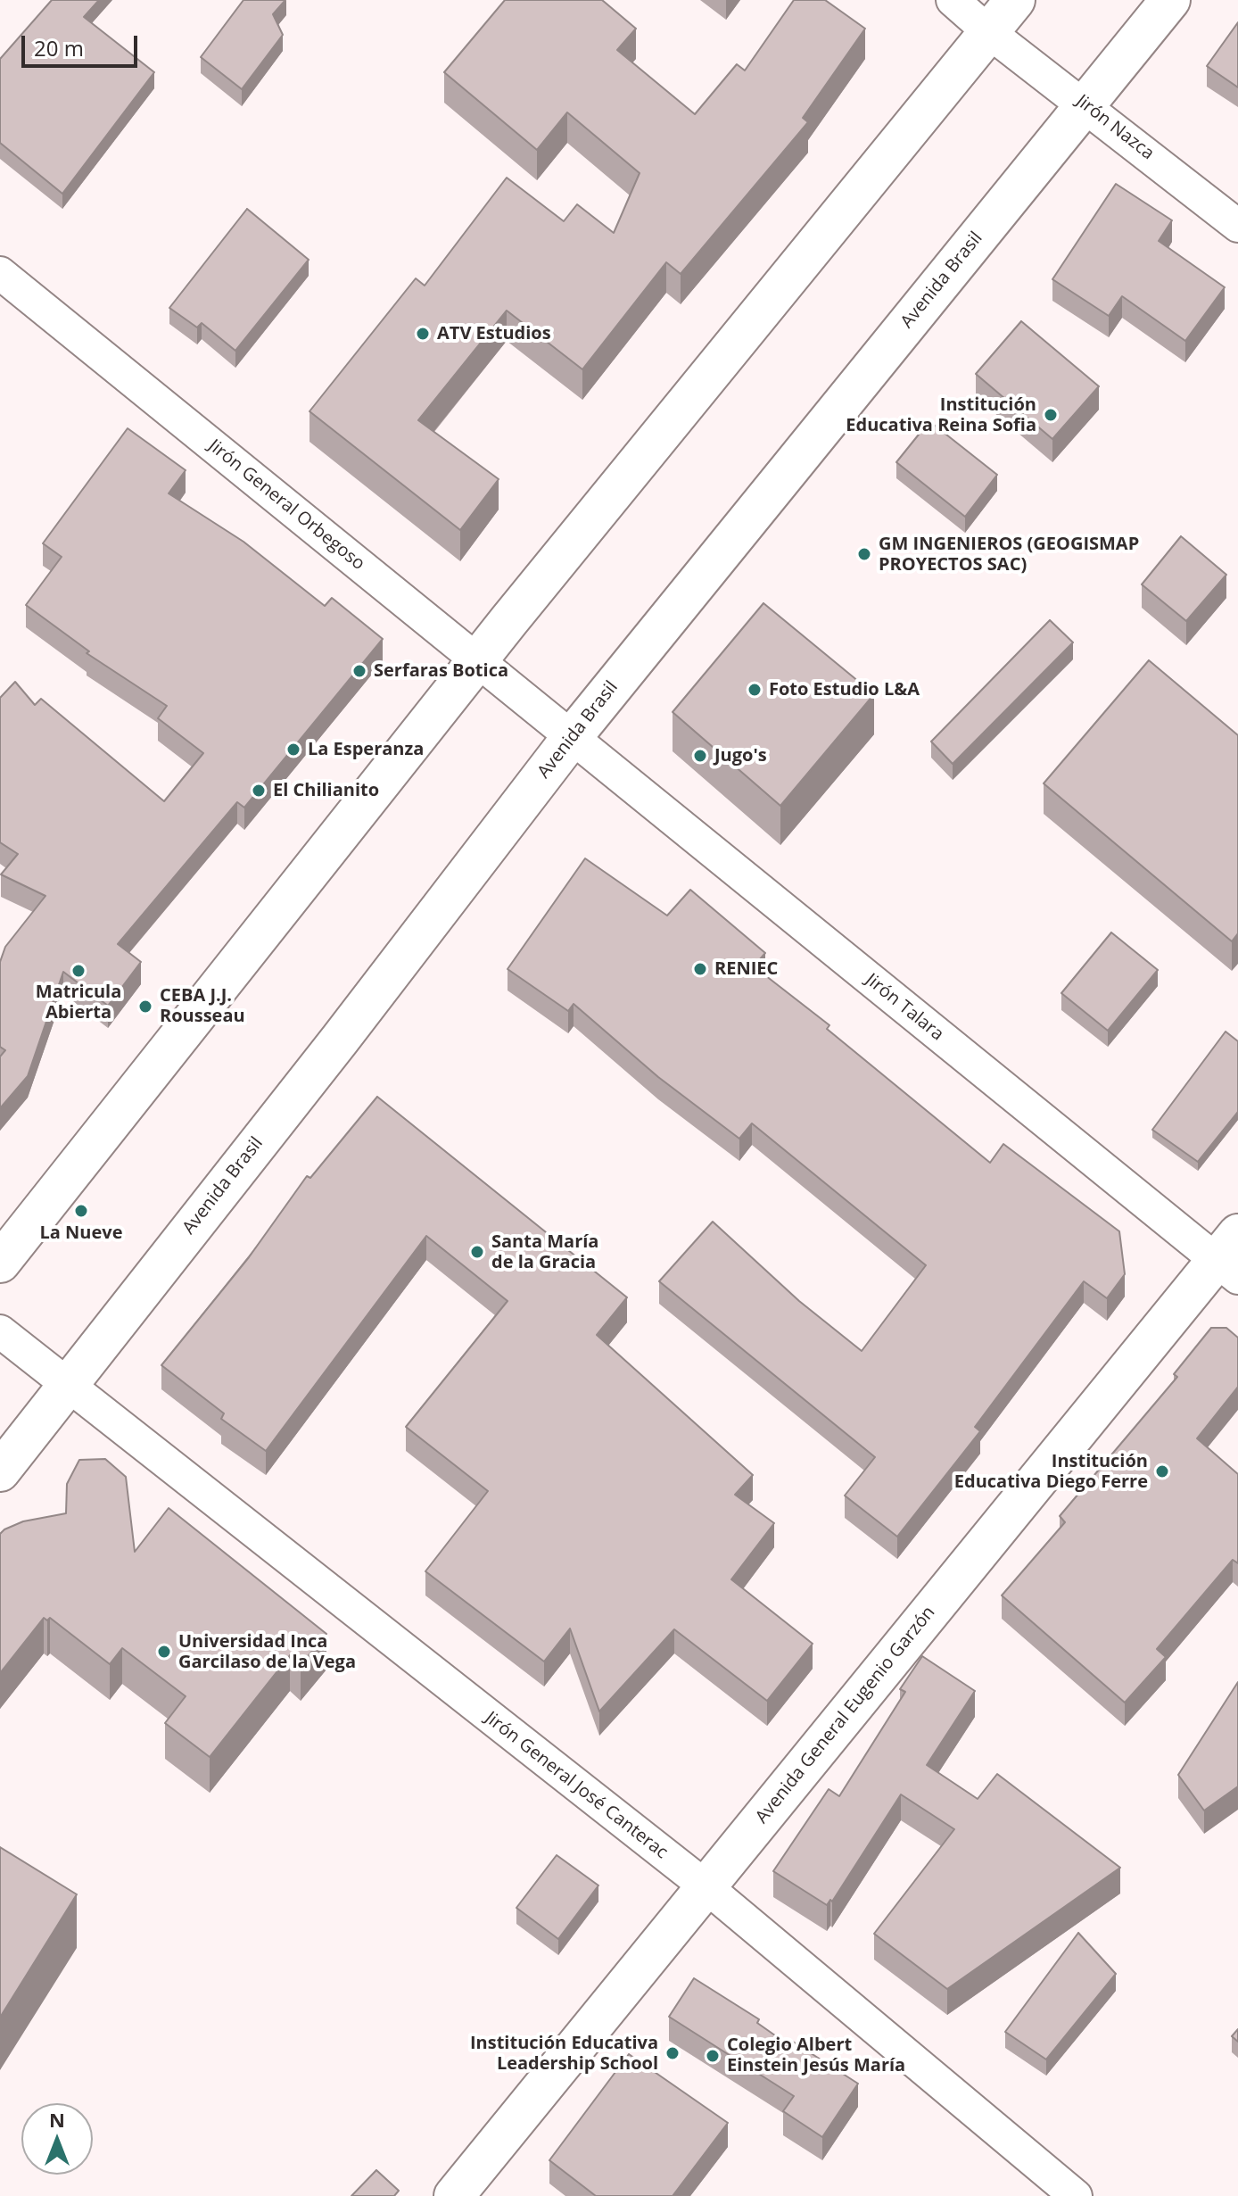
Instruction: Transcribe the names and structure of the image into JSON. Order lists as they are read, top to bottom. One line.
{"streets":{"main road":["Avenida Brasil","Avenida General Eugenio Garzón"],"street":["Jirón Nazca","Jirón General Orbegoso","Jirón Talara","Jirón General José Canterac"]},"crossings":[["Jirón Nazca","Avenida Brasil"],["Avenida Brasil","Jirón General Orbegoso"],["Avenida Brasil","Jirón Talara"],["Avenida Brasil","Jirón General José Canterac"],["Jirón General Orbegoso","Jirón Talara"],["Jirón Talara","Avenida General Eugenio Garzón"],["Avenida General Eugenio Garzón","Jirón General José Canterac"]],"places":["ATV Estudios","Institución Educativa Reina Sofia","GM INGENIEROS (GEOGISMAP PROYECTOS SAC)","Serfaras Botica","Foto Estudio L&A","La Esperanza","Jugo's","El Chilianito","RENIEC","Matricula Abierta","CEBA J.J. Rousseau","La Nueve","Santa María de la Gracia","Institución Educativa Diego Ferre","Universidad Inca Garcilaso de la Vega","Institución Educativa Leadership School","Colegio Albert Einstein Jesús María"],"scale_bar":"20 m","north":"top"}
